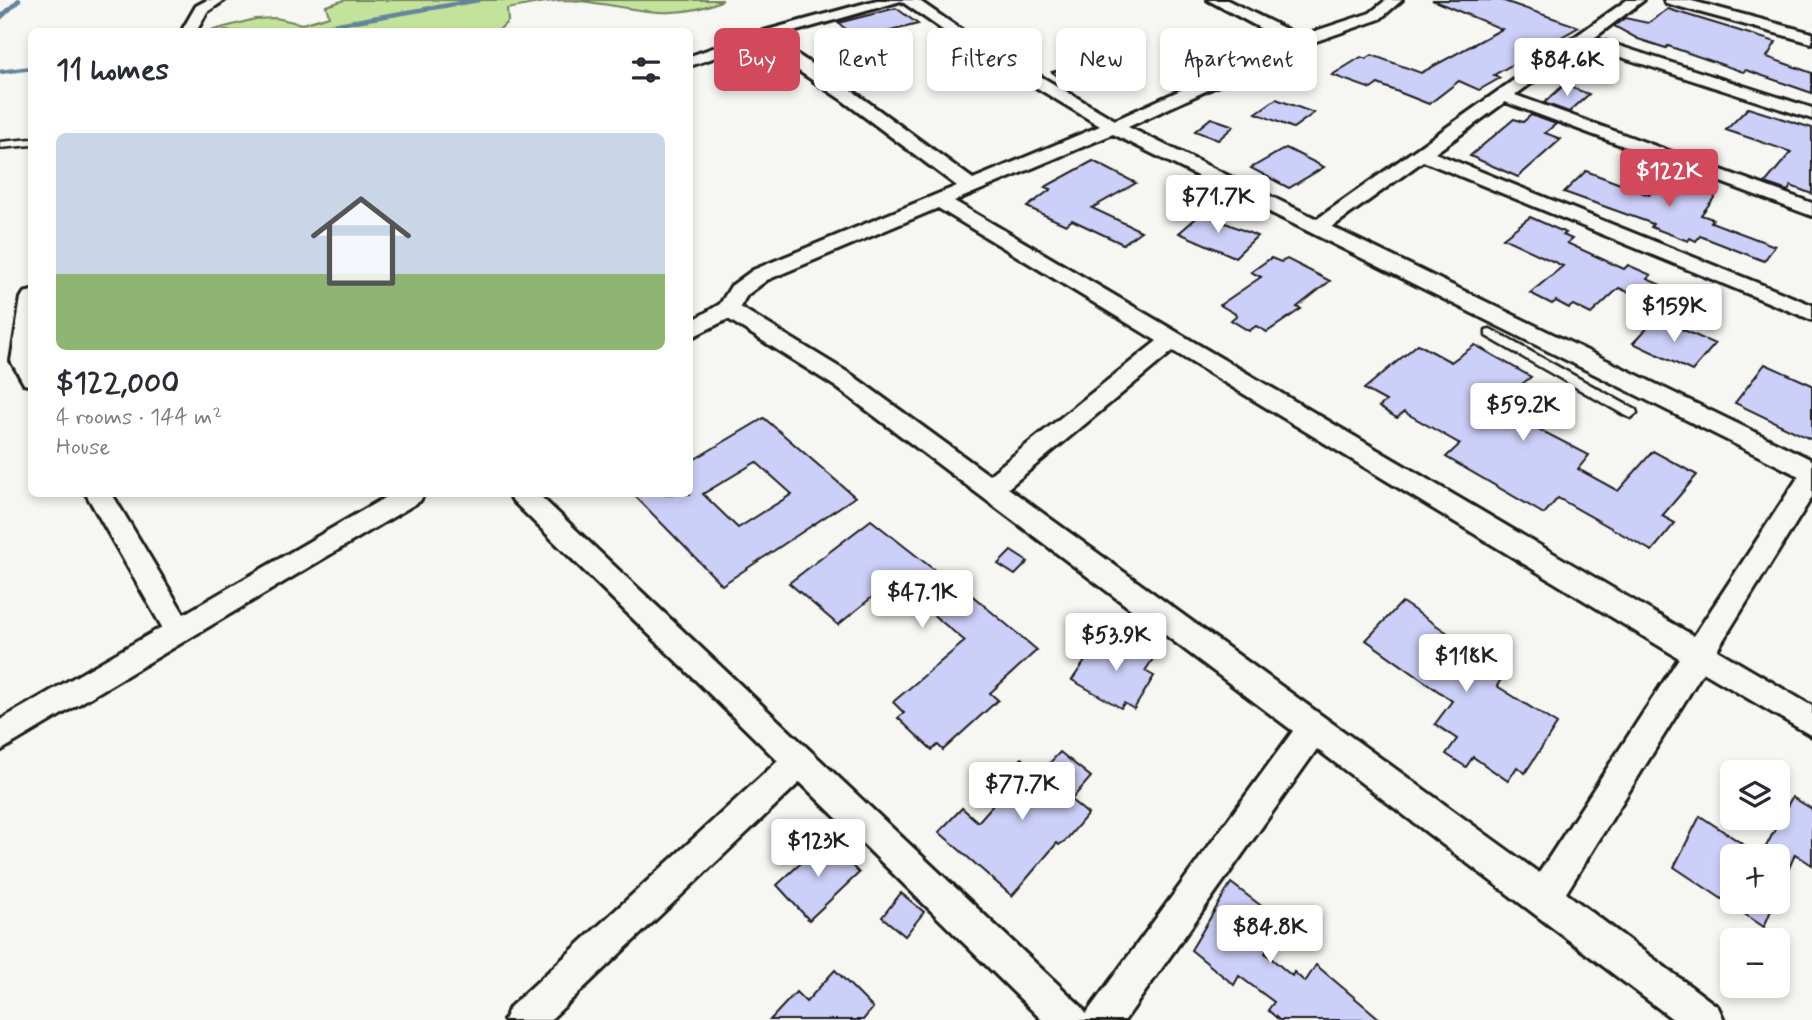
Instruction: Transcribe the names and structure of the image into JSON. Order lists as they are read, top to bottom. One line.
{"page":{"chip":["Buy","Rent","Filters","New","Apartment"],"heading":"11 homes","price":["$84.6K","$122K","$71.7K","$159K","$59.2K","$47.1K","$53.9K","$118K","$77.7K","$123K","$84.8K"],"list":[{"name":"$122,000","note":"4 rooms · 144 m² · House"}],"map_buttons":["+","−"]}}
